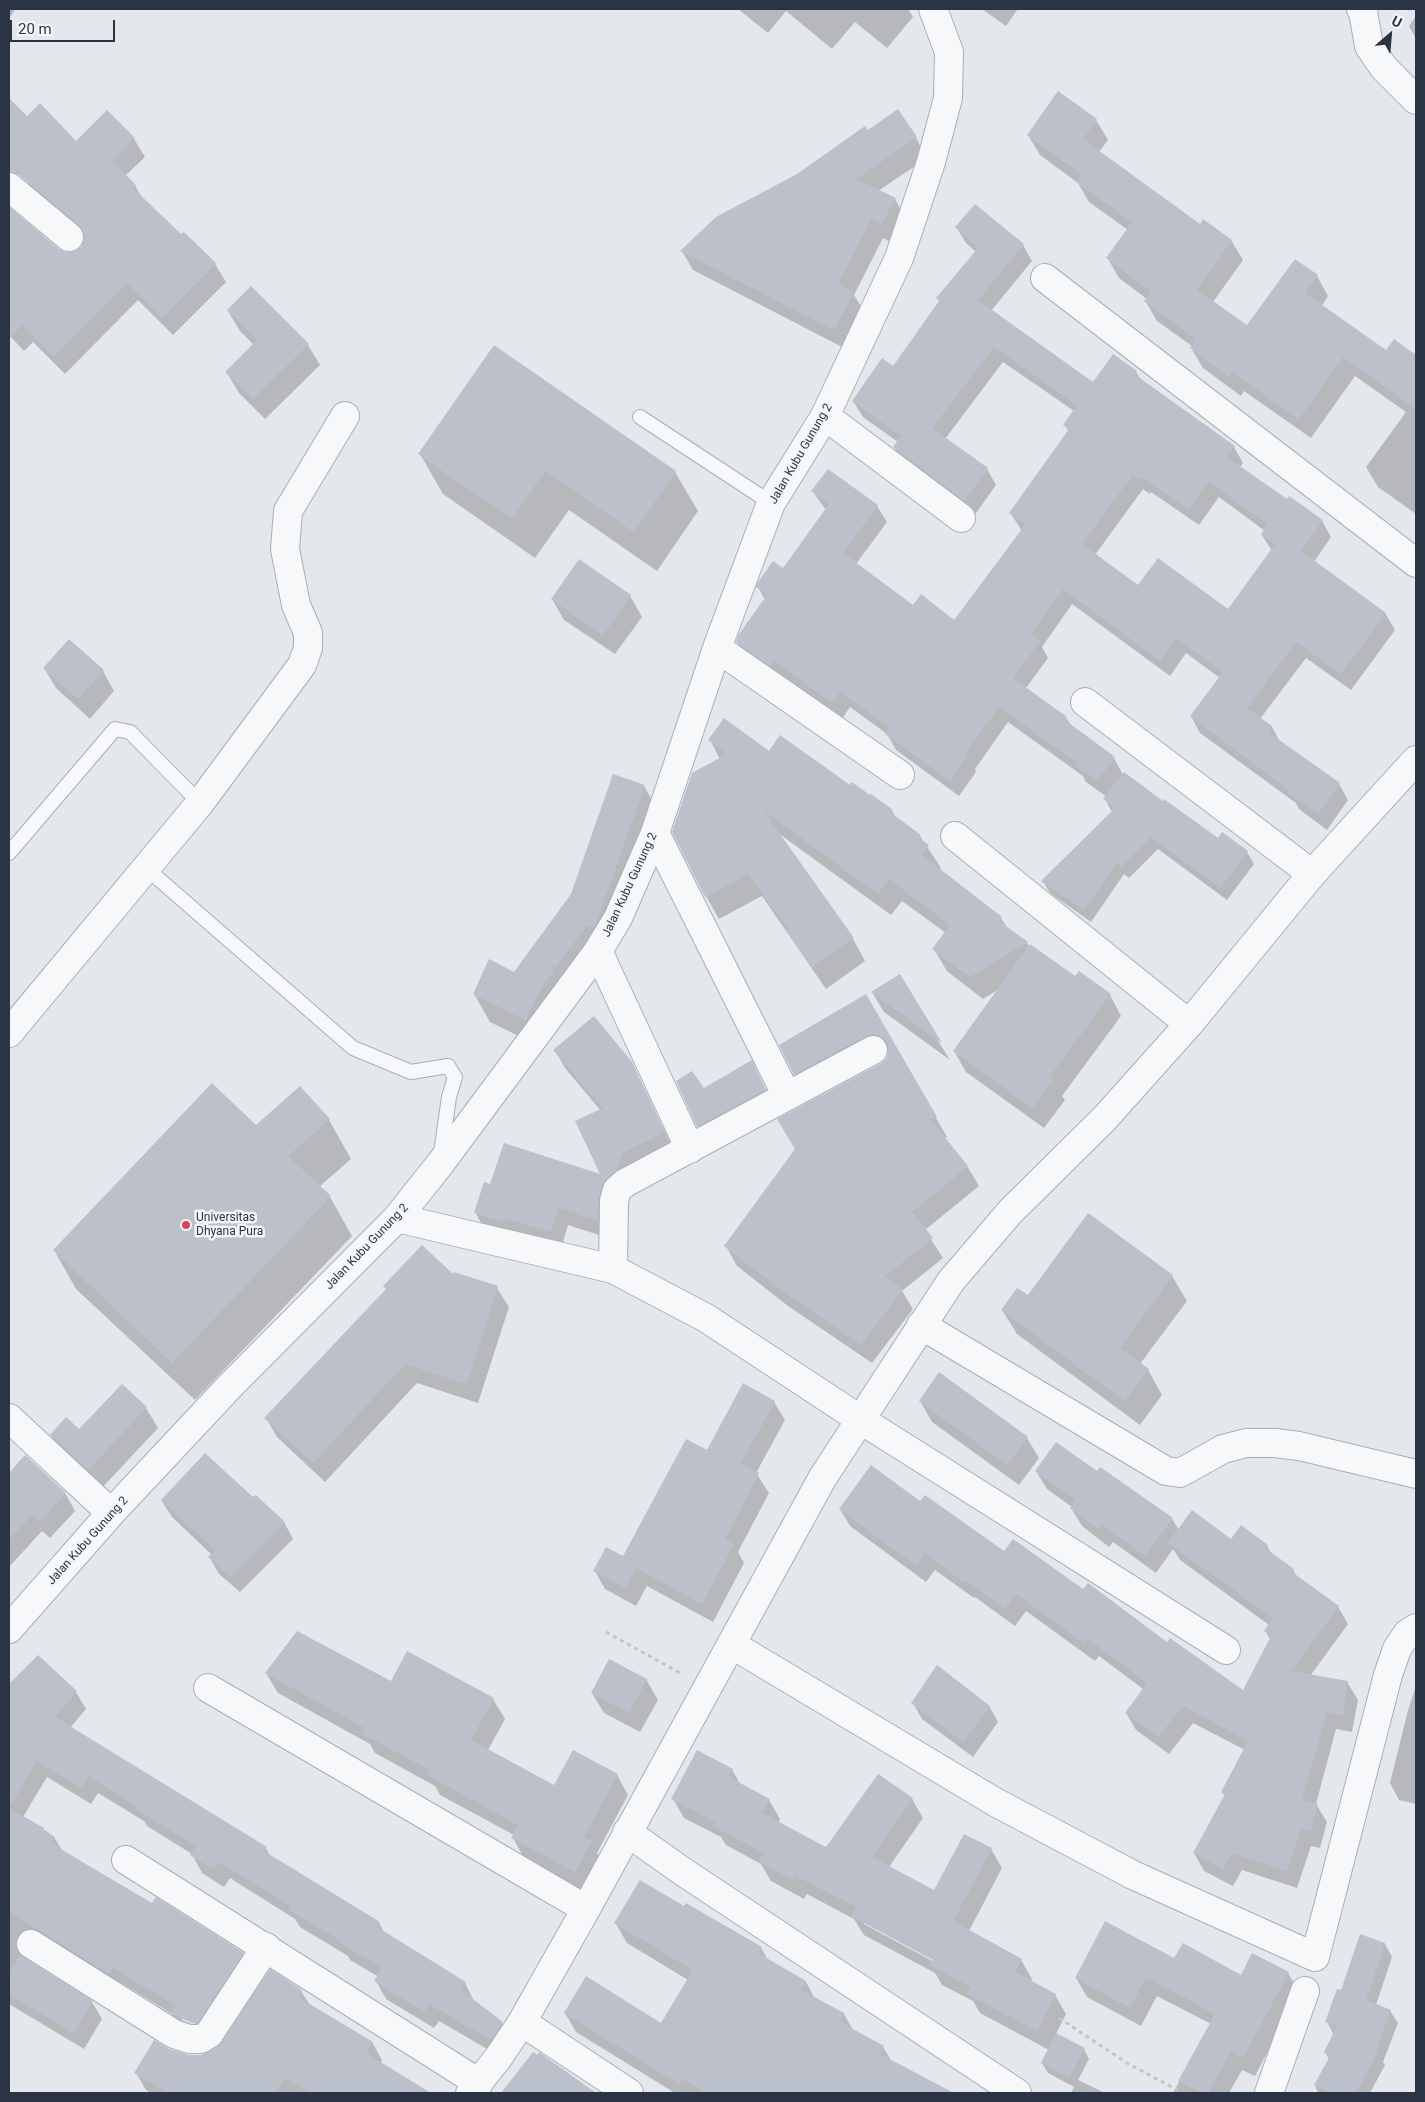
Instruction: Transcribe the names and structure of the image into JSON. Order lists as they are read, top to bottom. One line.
{"streets":{"street":["Jalan Kubu Gunung 2"]},"places":["Universitas Dhyana Pura"],"scale_bar":"20 m","north":"top right"}
